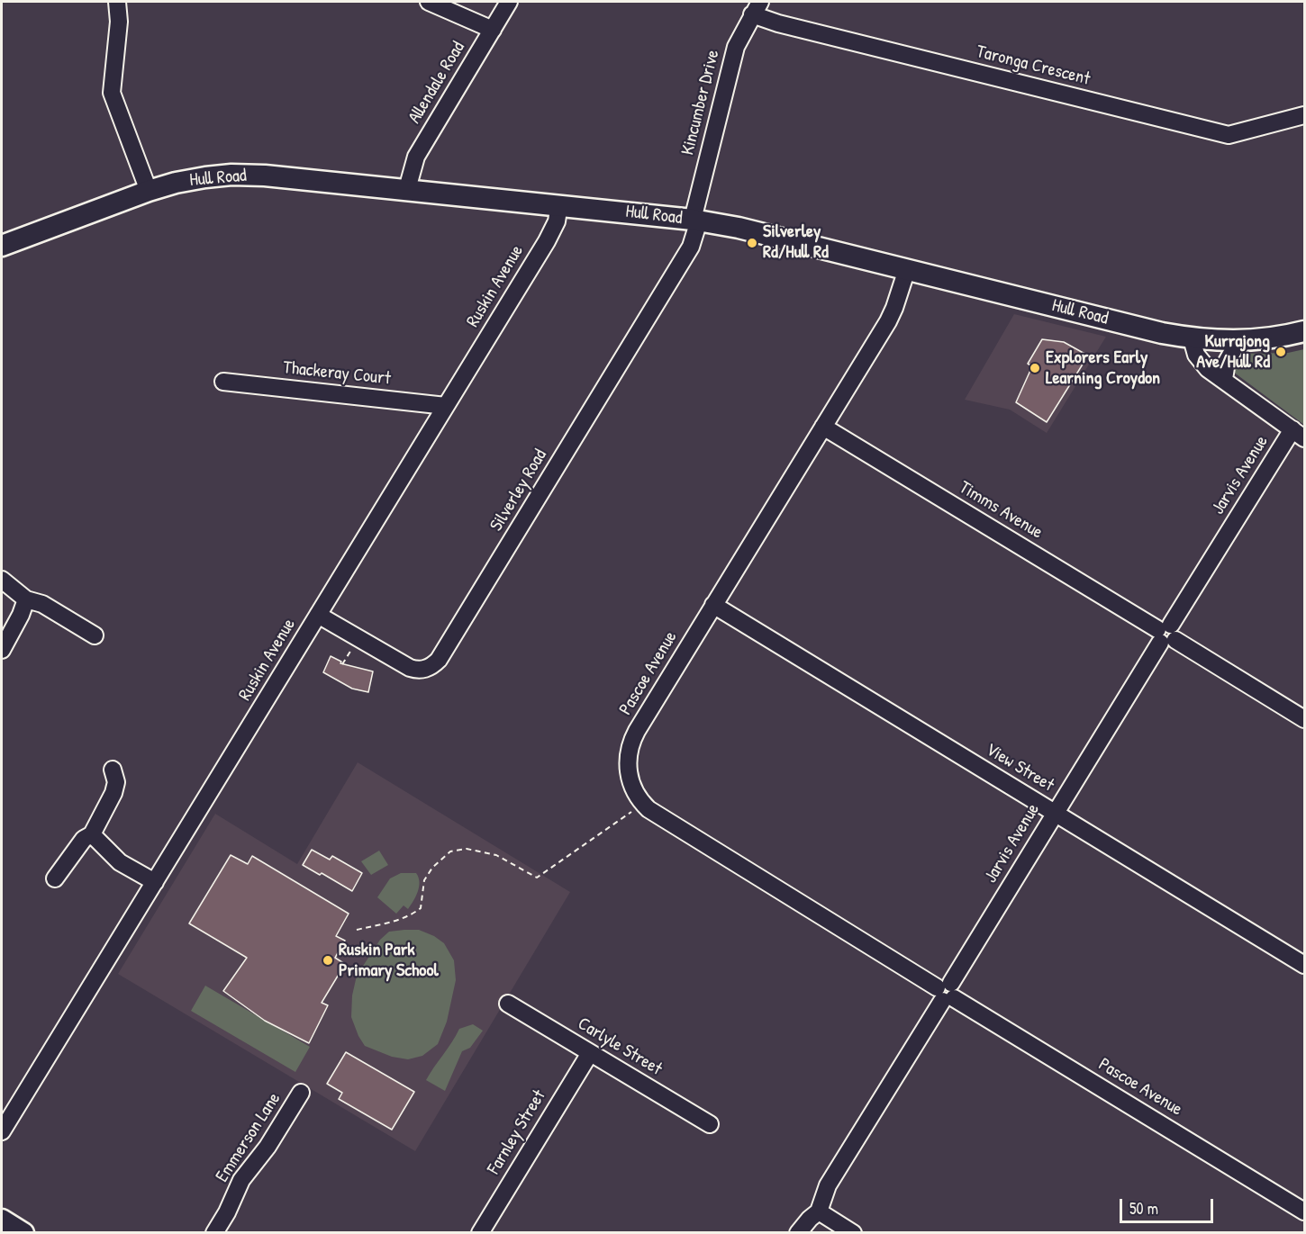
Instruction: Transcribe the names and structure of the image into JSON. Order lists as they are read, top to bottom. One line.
{"streets":{"main road":["Hull Road"],"street":["Taronga Crescent","Allendale Road","Kincumber Drive","Ruskin Avenue","Thackeray Court","Jarvis Avenue","Silverley Road","Timms Avenue","Pascoe Avenue","View Street","Carlyle Street","Farnley Street","Emmerson Lane"]},"crossings":[["Taronga Crescent","Kincumber Drive"],["Allendale Road","Hull Road"],["Kincumber Drive","Hull Road"],["Kincumber Drive","Silverley Road"],["Hull Road","Ruskin Avenue"],["Hull Road","Silverley Road"],["Hull Road","Pascoe Avenue"],["Ruskin Avenue","Thackeray Court"],["Ruskin Avenue","Silverley Road"],["Jarvis Avenue","Timms Avenue"],["Jarvis Avenue","Pascoe Avenue"],["Jarvis Avenue","View Street"],["Timms Avenue","Pascoe Avenue"],["Pascoe Avenue","View Street"],["Carlyle Street","Farnley Street"]],"places":["Silverley Rd/Hull Rd","Kurrajong Ave/Hull Rd","Explorers Early Learning Croydon","Ruskin Park Primary School"],"scale_bar":"50 m"}
